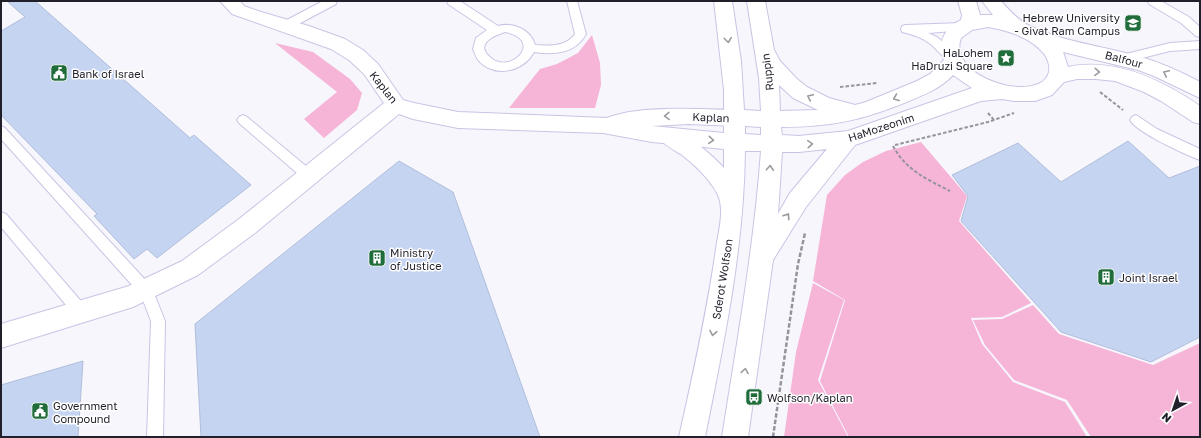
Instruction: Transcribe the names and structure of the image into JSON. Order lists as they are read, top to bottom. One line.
{"streets":{"street":["Balfour","Ruppin","Kaplan","HaMozeonim","Sderot Wolfson"]},"crossings":[["Balfour","HaMozeonim"],["Ruppin","Kaplan"],["Ruppin","HaMozeonim"],["Kaplan","HaMozeonim"],["Kaplan","Sderot Wolfson"],["HaMozeonim","Sderot Wolfson"]],"places":{"school or university":["Hebrew University - Givat Ram Campus"],"place":["HaLohem HaDruzi Square"],"public building":["Bank of Israel","Government Compound"],"building":["Ministry of Justice","Joint Israel"],"bus stop":["Wolfson/Kaplan"]},"north":"bottom left"}
